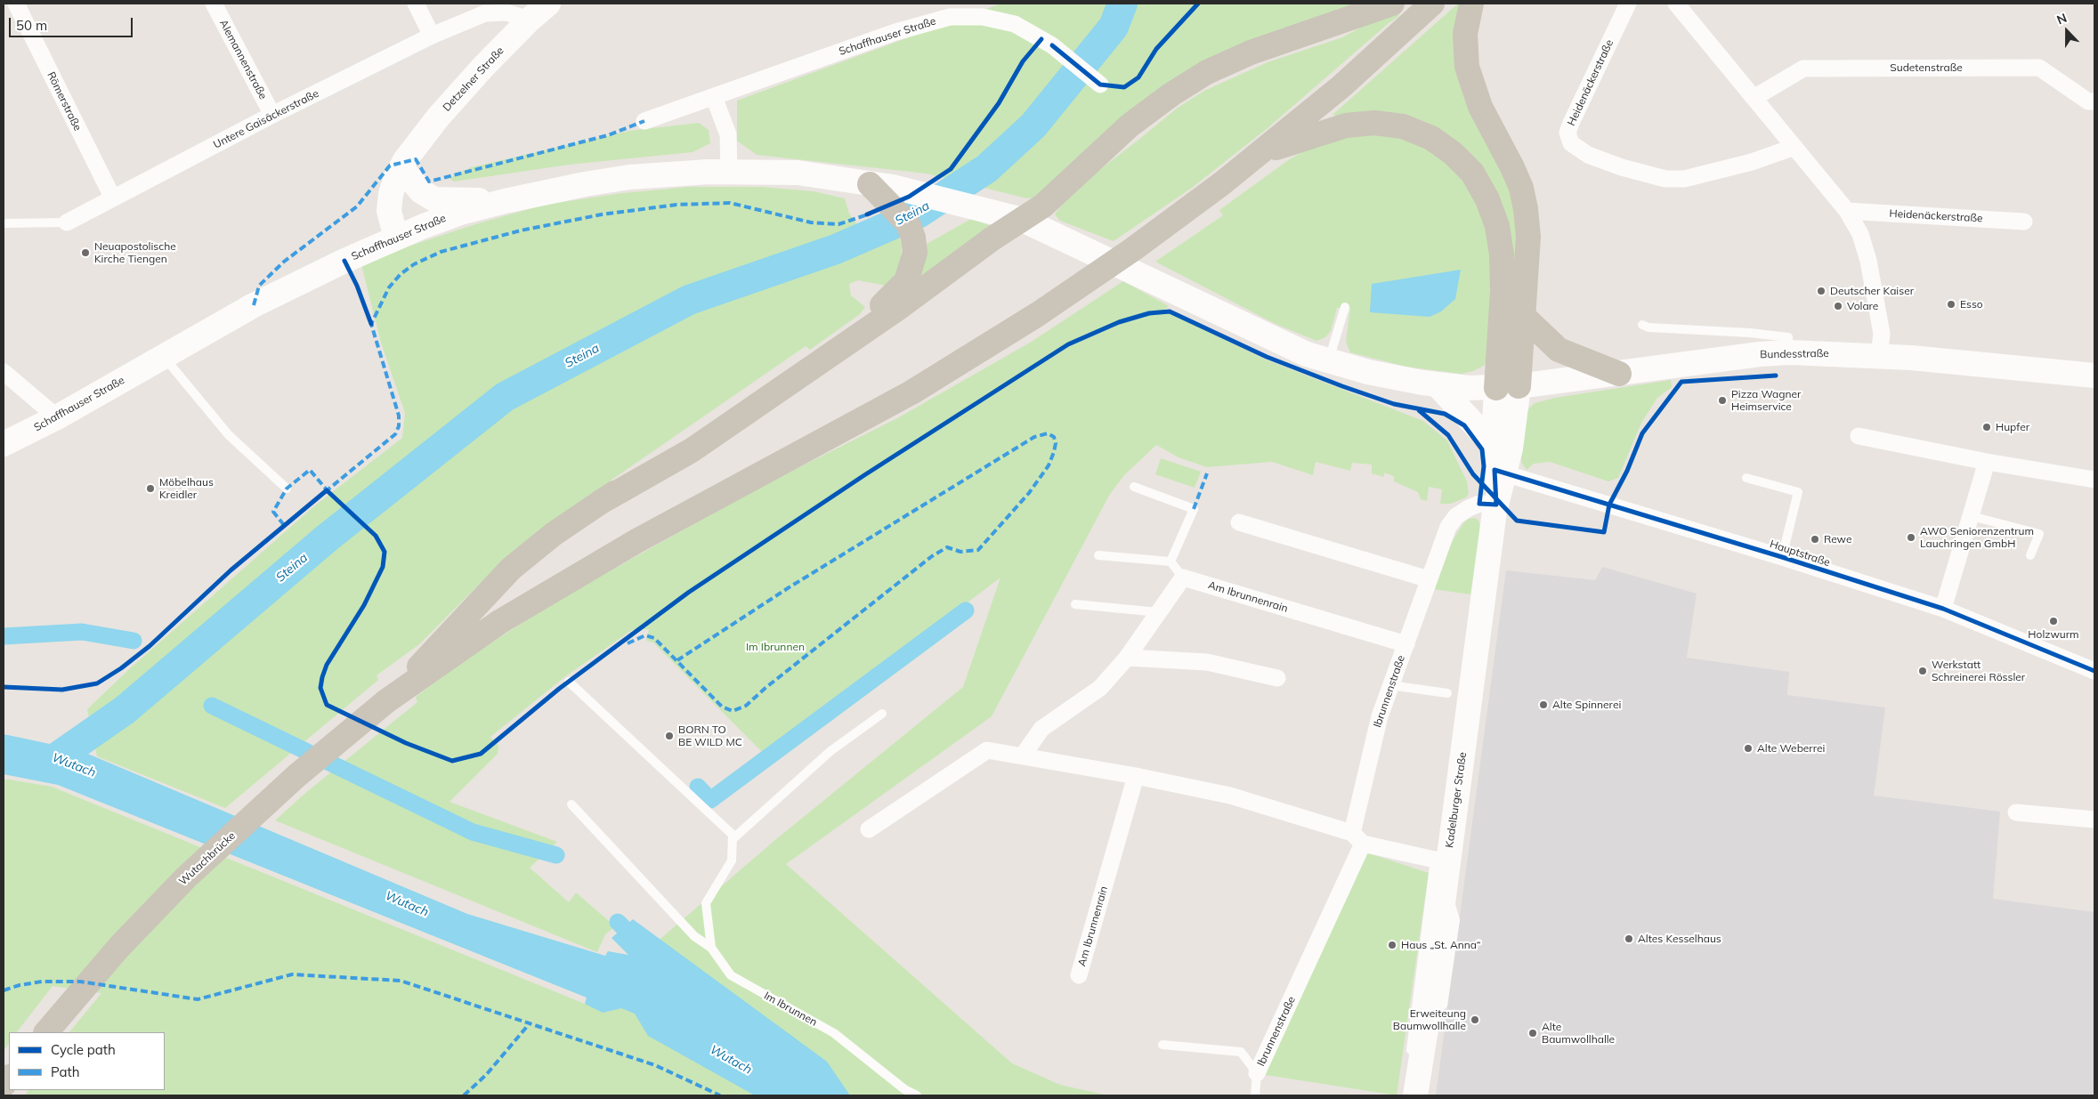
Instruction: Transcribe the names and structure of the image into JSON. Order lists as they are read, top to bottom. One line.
{"streets":{"highway":["Wutachbrücke"],"main road":["Schaffhauser Straße","Detzelner Straße","Bundesstraße","Kadelburger Straße"],"street":["Alemannenstraße","Sudetenstraße","Heidenäckerstraße","Römerstraße","Untere Gaisäckerstraße","Hauptstraße","Am Ibrunnenrain","Ibrunnenstraße"],"lane":["Im Ibrunnen"]},"crossings":[["Schaffhauser Straße","Detzelner Straße"],["Schaffhauser Straße","Bundesstraße"],["Alemannenstraße","Untere Gaisäckerstraße"],["Detzelner Straße","Untere Gaisäckerstraße"],["Römerstraße","Untere Gaisäckerstraße"],["Bundesstraße","Kadelburger Straße"],["Hauptstraße","Kadelburger Straße"],["Am Ibrunnenrain","Ibrunnenstraße"],["Ibrunnenstraße","Kadelburger Straße"]],"water":["Steina","Wutach"],"parks":["Im Ibrunnen"],"places":["Neuapostolische Kirche Tiengen","Deutscher Kaiser","Esso","Volare","Pizza Wagner Heimservice","Hupfer","Möbelhaus Kreidler","AWO Seniorenzentrum Lauchringen GmbH","Rewe","Holzwurm","Werkstatt Schreinerei Rössler","Alte Spinnerei","BORN TO BE WILD MC","Alte Weberrei","Altes Kesselhaus","Haus „St. Anna“","Erweiteung Baumwollhalle","Alte Baumwollhalle"],"legend":["Cycle path","Path"],"scale_bar":"50 m","north":"top"}
